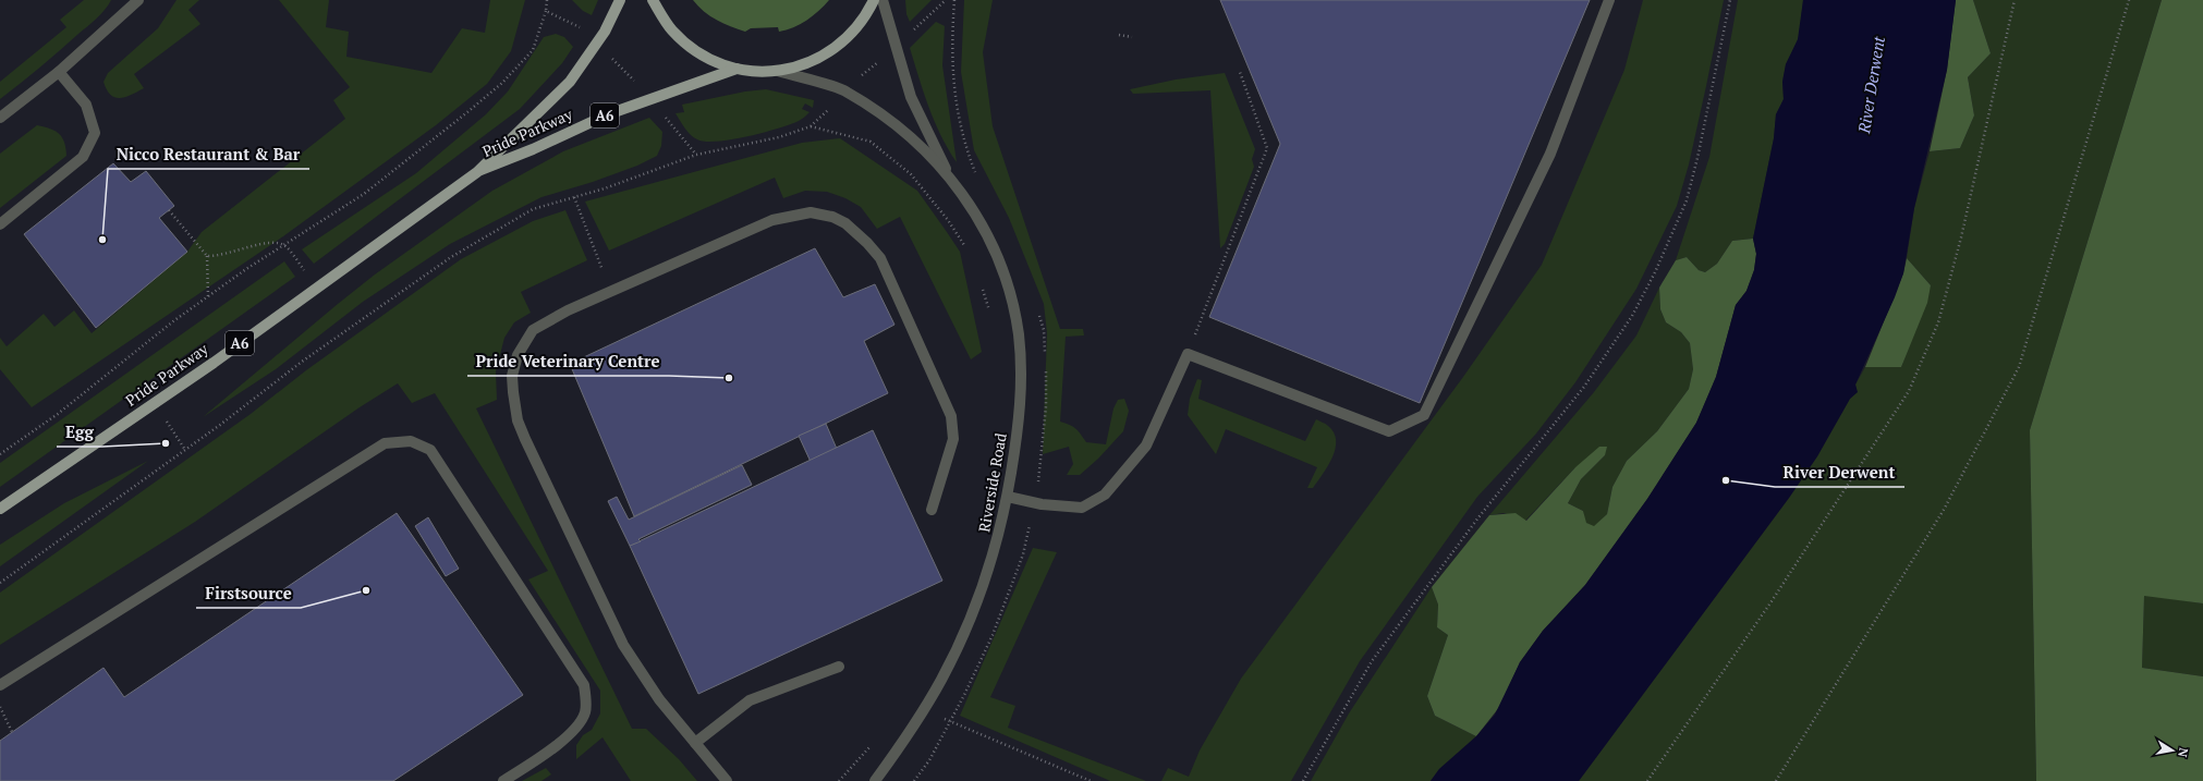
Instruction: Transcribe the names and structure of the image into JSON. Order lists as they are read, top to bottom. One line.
{"streets":{"main road":["A6","Pride Parkway"],"street":["Riverside Road"]},"crossings":[["A6","Pride Parkway"],["A6","Riverside Road"]],"water":["River Derwent"],"places":["Nicco Restaurant & Bar","Pride Veterinary Centre","Egg","River Derwent","Firstsource"],"north":"right"}
